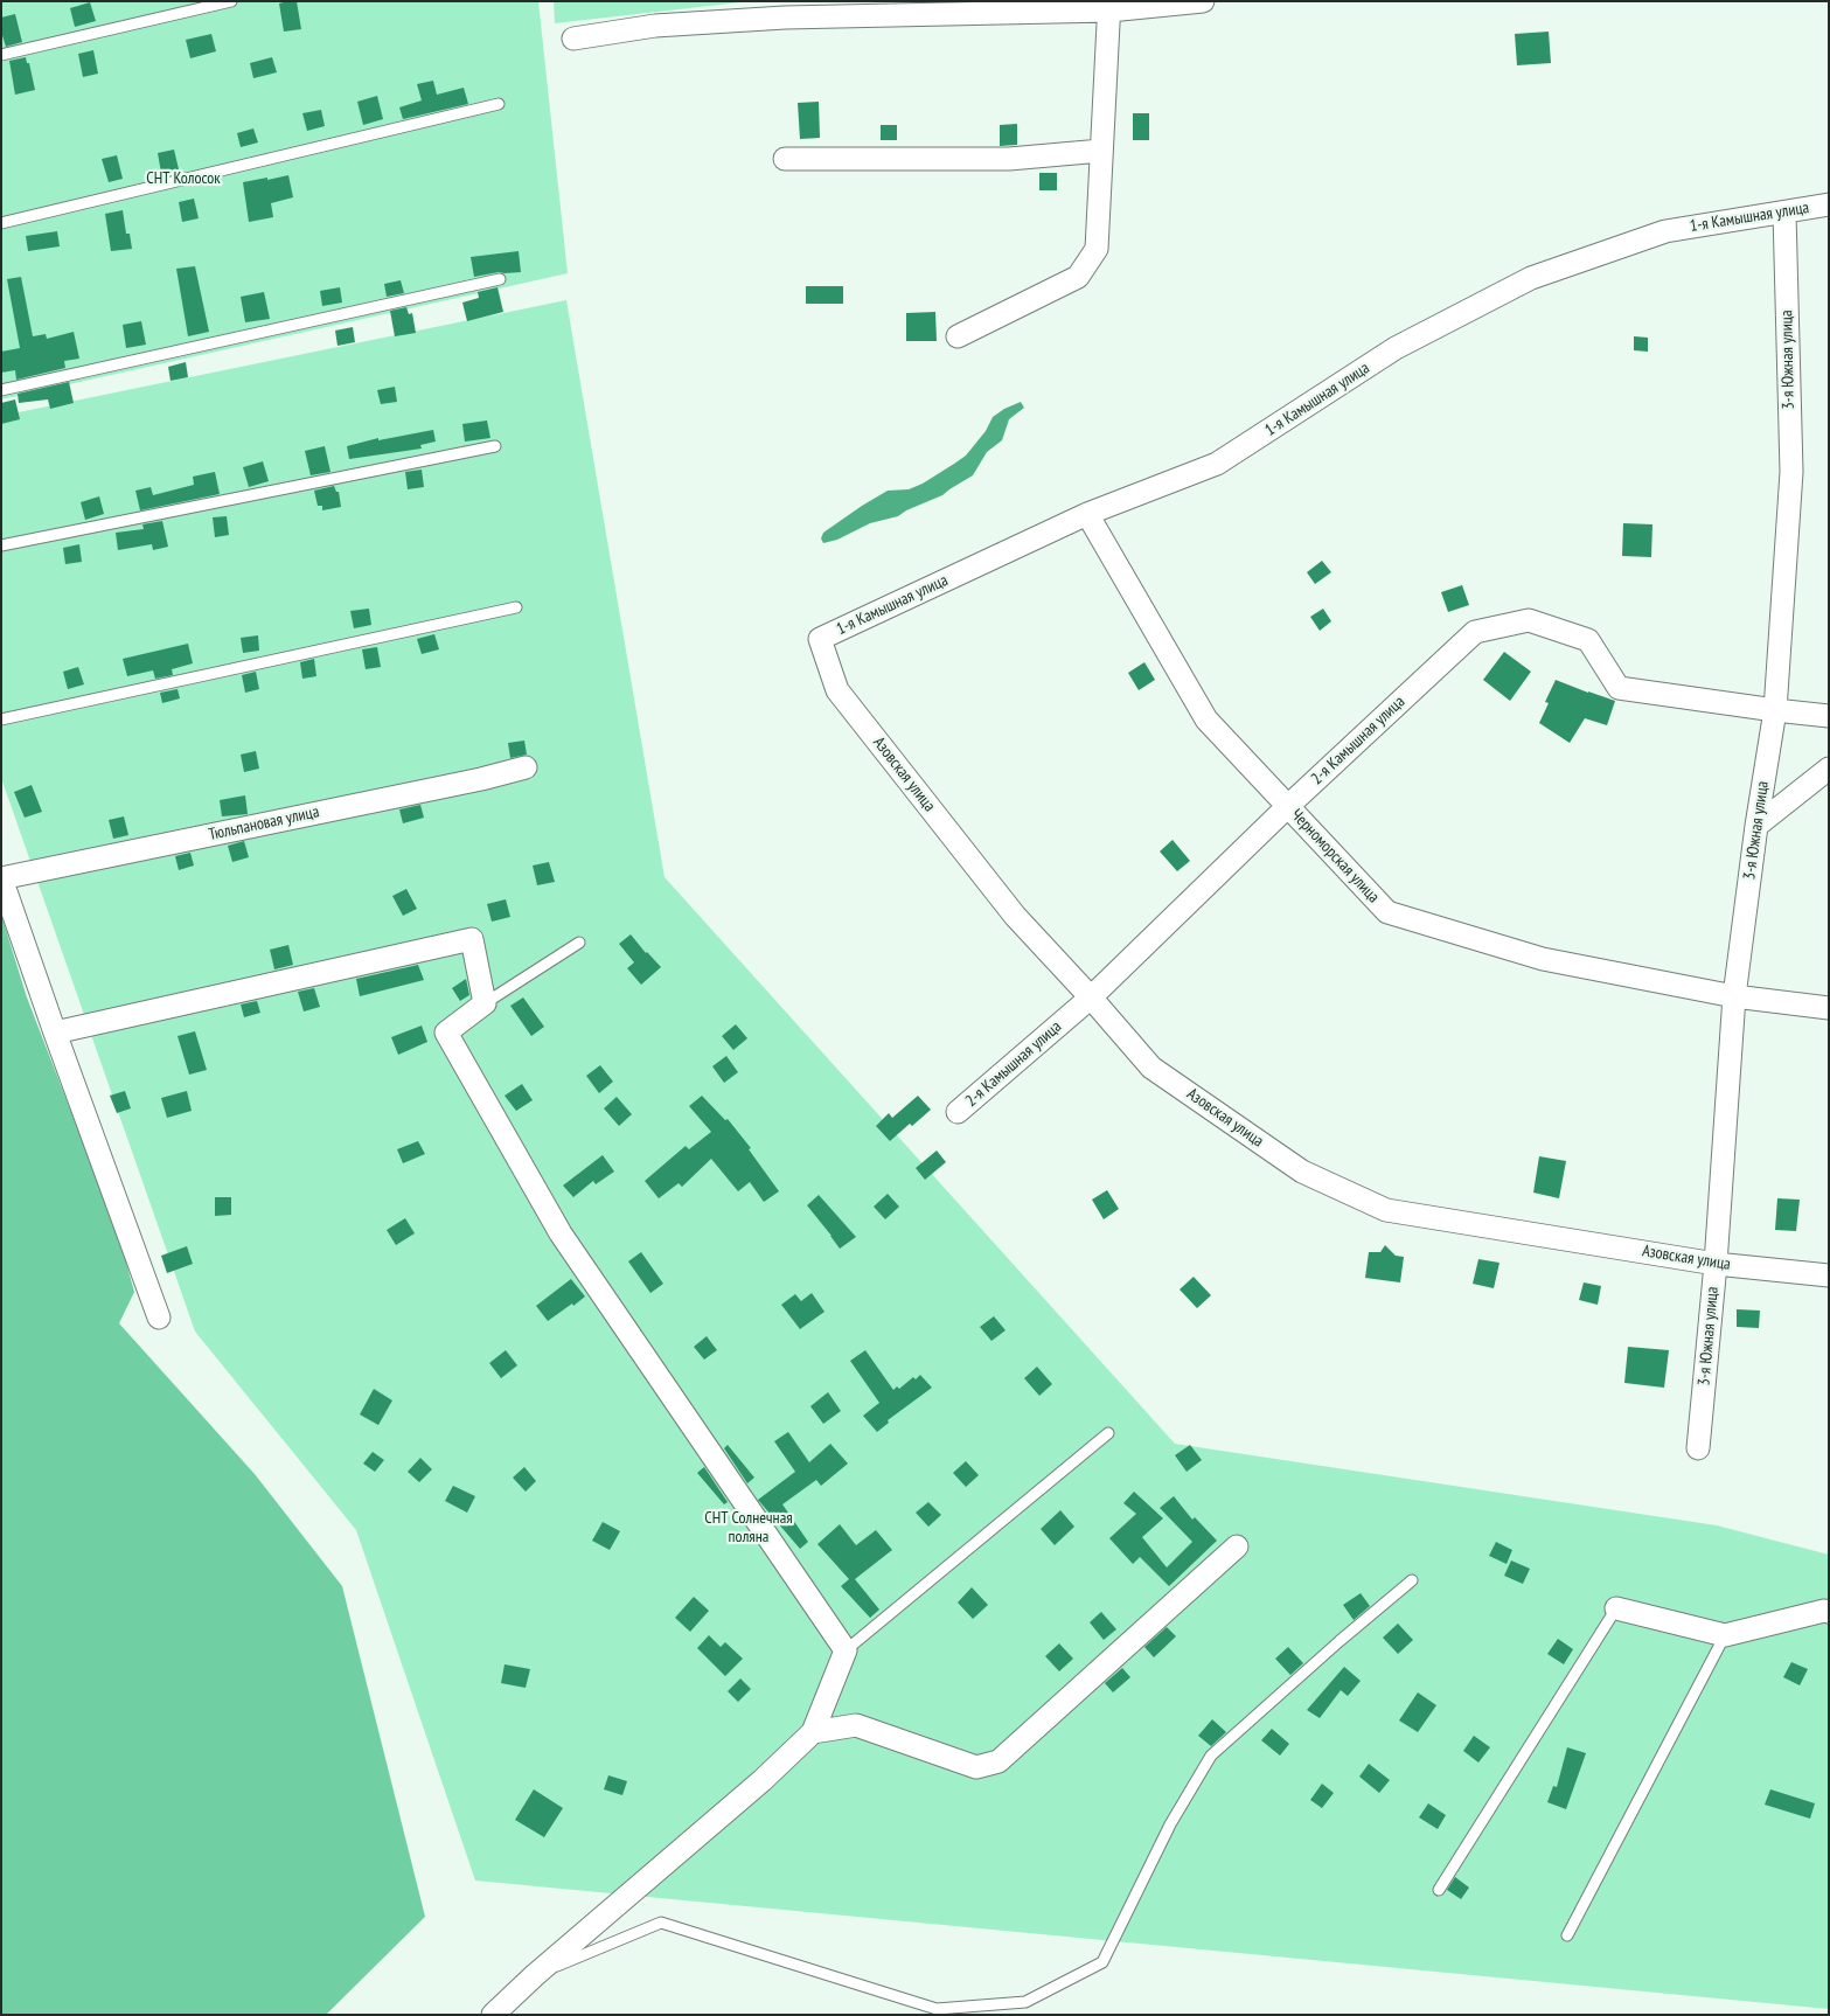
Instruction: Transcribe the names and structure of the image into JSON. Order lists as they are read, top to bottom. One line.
{"streets":{"street":["1-я Камышная улица","3-я Южная улица","2-я Камышная улица","Азовская улица","Тюльпановая улица","Черноморская улица"]},"crossings":[["1-я Камышная улица","3-я Южная улица"],["1-я Камышная улица","Азовская улица"],["1-я Камышная улица","Черноморская улица"],["3-я Южная улица","2-я Камышная улица"],["3-я Южная улица","Азовская улица"],["3-я Южная улица","Черноморская улица"],["2-я Камышная улица","Азовская улица"],["2-я Камышная улица","Черноморская улица"]],"parks":["СНТ Колосок","СНТ Солнечная поляна"]}
